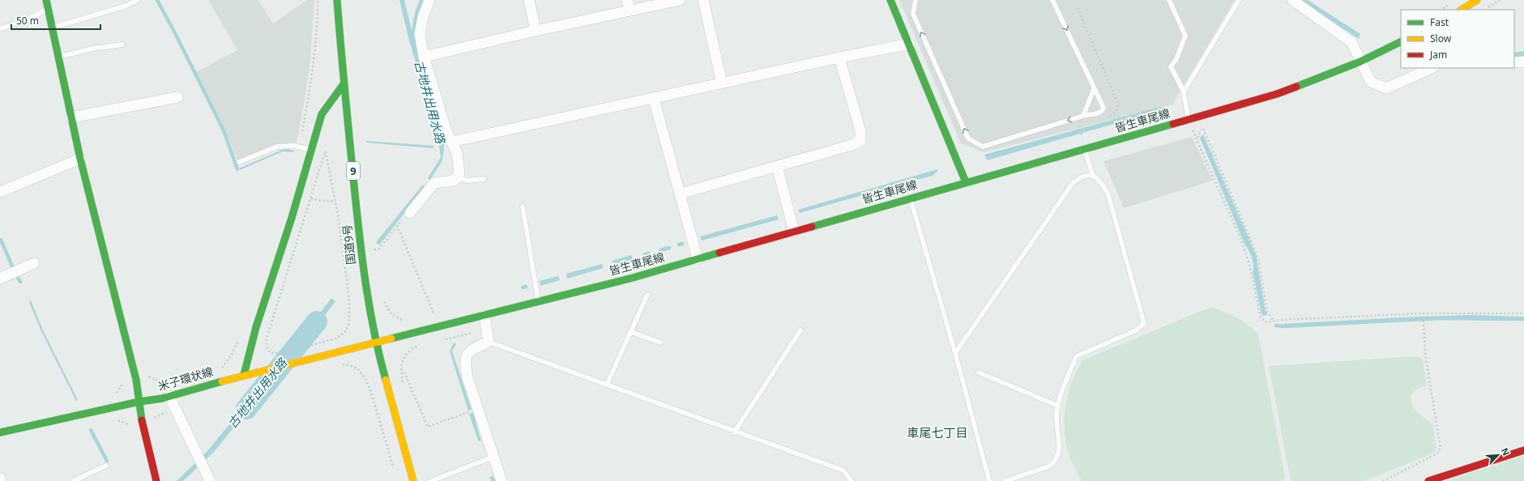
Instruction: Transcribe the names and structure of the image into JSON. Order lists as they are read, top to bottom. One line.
{"streets":{"main road":["皆生車尾線","9","国道9号","米子環状線"]},"crossings":[["皆生車尾線","国道9号"],["皆生車尾線","米子環状線"],["国道9号","米子環状線"]],"districts":["車尾七丁目"],"water":["古地井出用水路"],"legend":["Fast","Slow","Jam"],"scale_bar":"50 m","north":"top right"}
